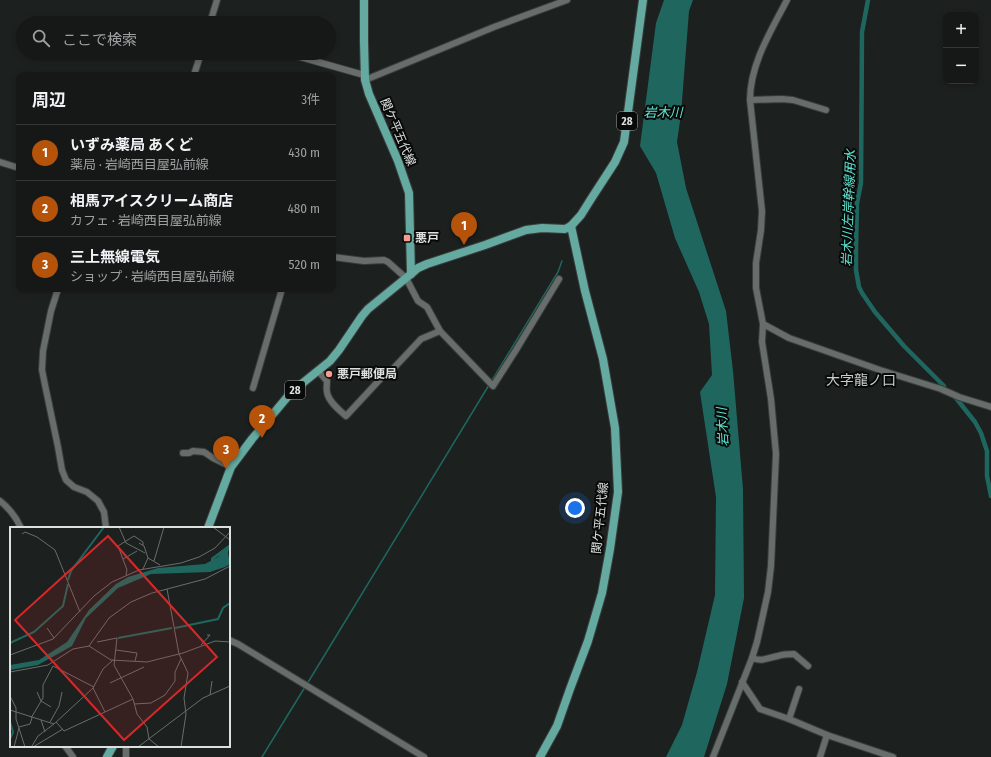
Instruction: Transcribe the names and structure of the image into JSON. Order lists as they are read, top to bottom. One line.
{"streets":{"main road":["28","関ケ平五代線"]},"crossings":[["28","関ケ平五代線"]],"districts":["大字龍ノ口"],"water":["岩木川","岩木川左岸幹線用水"],"places":{"transit":["悪戸"],"other":["悪戸郵便局"]},"page":{"map_buttons":["+","−"],"search":"ここで検索","heading":["周辺","3件"],"list":[{"mark":"1","name":"いずみ薬局 あくど","note":"薬局 · 岩崎西目屋弘前線","value":"430 m"},{"mark":"2","name":"相馬アイスクリーム商店","note":"カフェ · 岩崎西目屋弘前線","value":"480 m"},{"mark":"3","name":"三上無線電気","note":"ショップ · 岩崎西目屋弘前線","value":"520 m"}],"pins":["1","2","3"]}}
